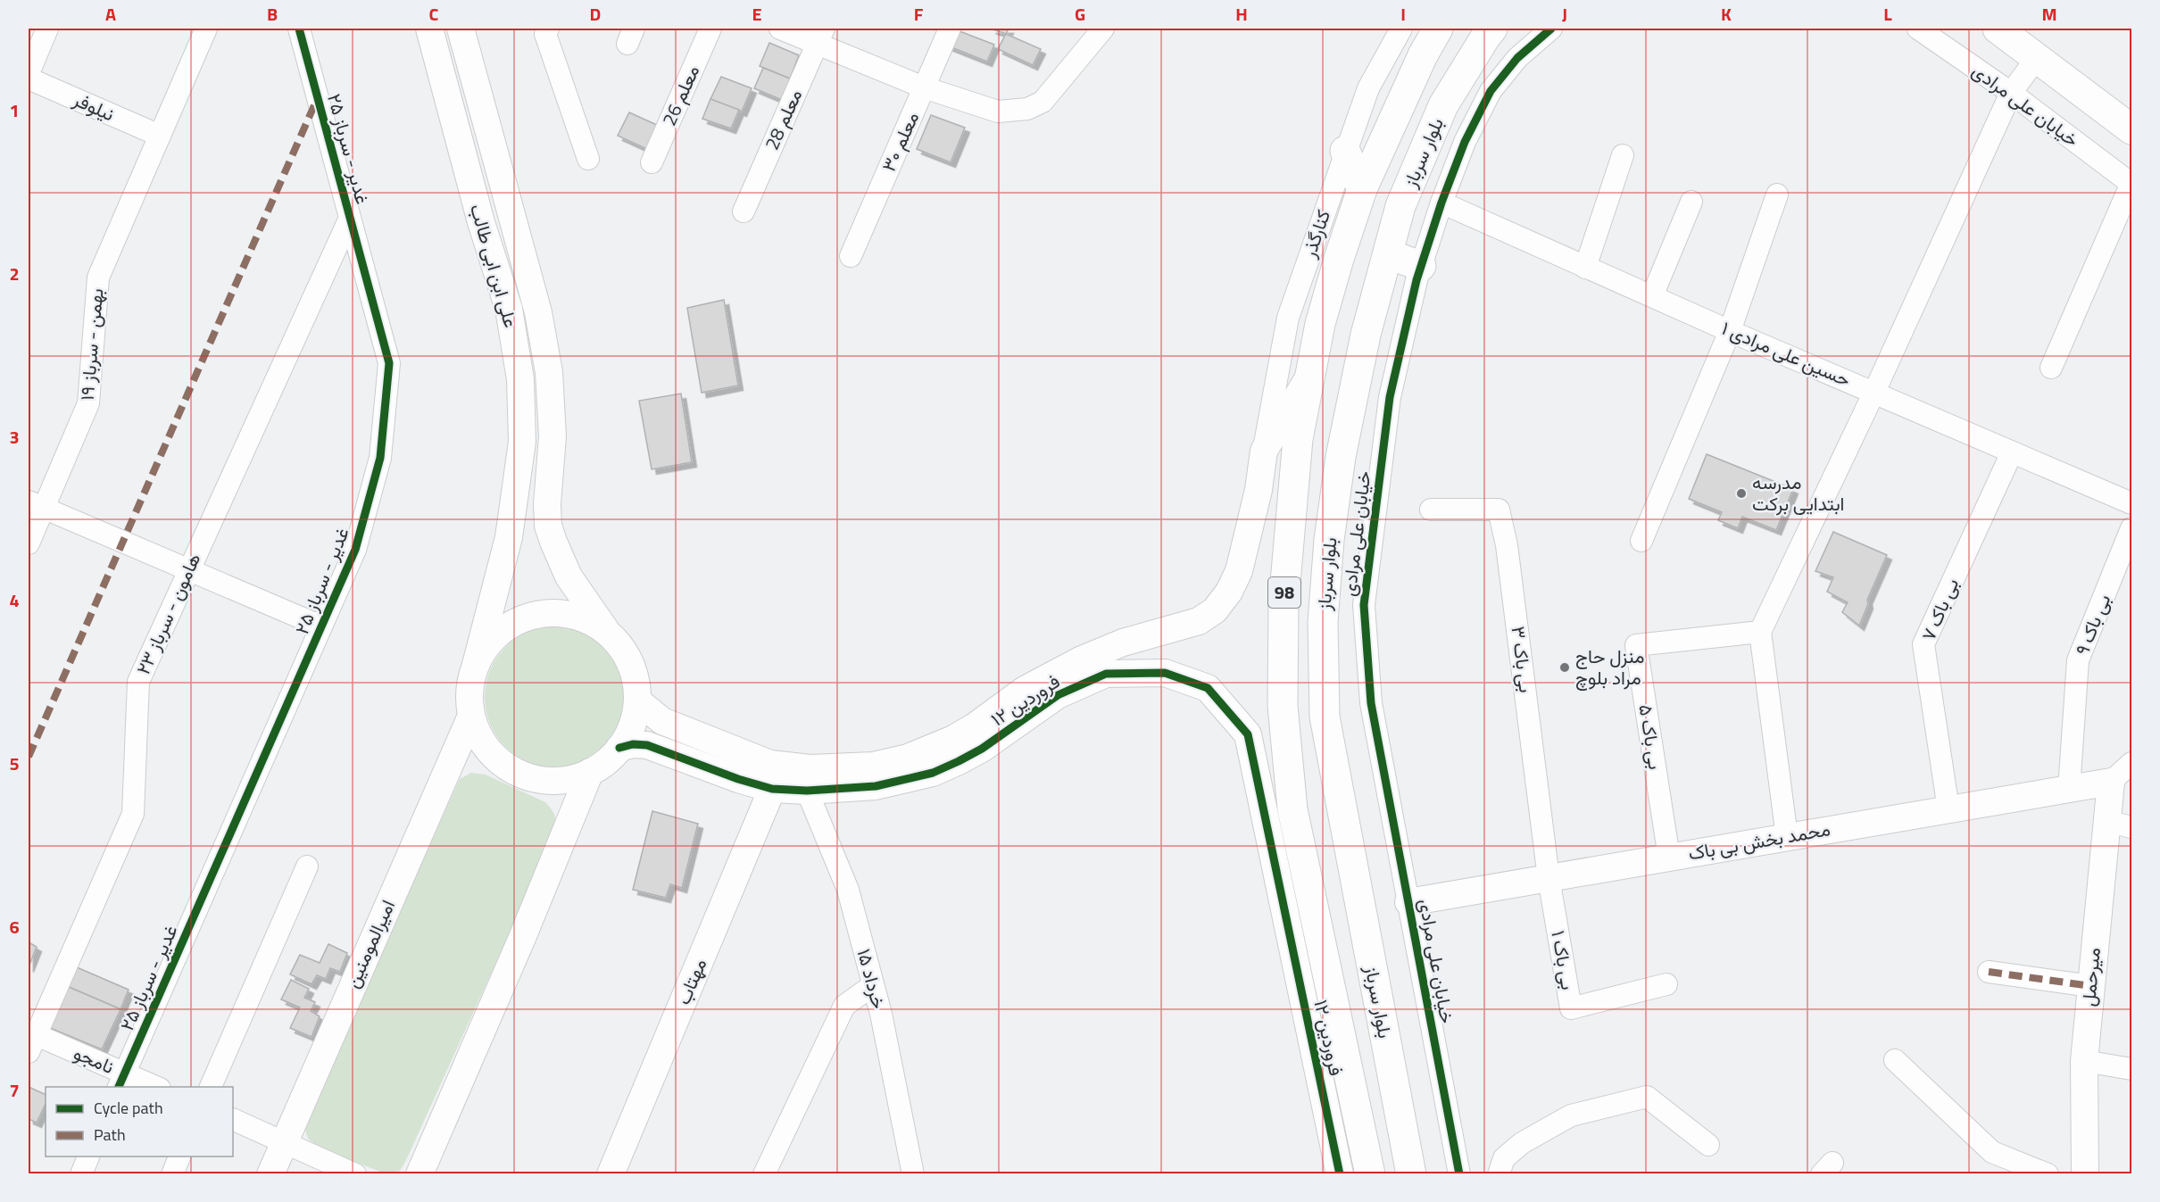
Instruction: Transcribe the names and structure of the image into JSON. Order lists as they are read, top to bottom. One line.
{"streets":{"highway":["بلوار سرباز","98"],"street":["معلم 26","خیابان علی مرادی","نیلوفر","معلم 28","معلم ۳۰","غدیر - سرباز ۲۵","کنارگذر","علی ابن ابی طالب","بهمن - سرباز ۱۹","حسین علی مرادی ۱","بی باک ۷","هامون - سرباز ۲۳","بی باک ۹","بی باک ۳","۱۲ فروردین","بی باک ۵","محمد بخش بی باک","امیرالمومنین","بی باک ۱","میرحمل","۱۵ خرداد","مهتاب","نامجو"]},"crossings":[["خیابان علی مرادی","حسین علی مرادی ۱"],["خیابان علی مرادی","محمد بخش بی باک"],["نیلوفر","بهمن - سرباز ۱۹"],["غدیر - سرباز ۲۵","هامون - سرباز ۲۳"],["غدیر - سرباز ۲۵","نامجو"],["کنارگذر","۱۲ فروردین"],["علی ابن ابی طالب","۱۲ فروردین"],["علی ابن ابی طالب","امیرالمومنین"],["حسین علی مرادی ۱","بی باک ۷"],["98","۱۲ فروردین"],["بی باک ۷","محمد بخش بی باک"],["هامون - سرباز ۲۳","نامجو"],["بی باک ۹","محمد بخش بی باک"],["بی باک ۳","محمد بخش بی باک"],["بی باک ۳","بی باک ۱"],["۱۲ فروردین","امیرالمومنین"],["۱۲ فروردین","۱۵ خرداد"],["۱۲ فروردین","مهتاب"],["بی باک ۵","محمد بخش بی باک"],["محمد بخش بی باک","بی باک ۱"],["محمد بخش بی باک","میرحمل"]],"places":["مدرسه ابتدایی برکت","منزل حاج مراد بلوچ"],"legend":["Cycle path","Path"],"grid":{"columns":["A","B","C","D","E","F","G","H","I","J","K","L","M"],"rows":["1","2","3","4","5","6","7"]}}
